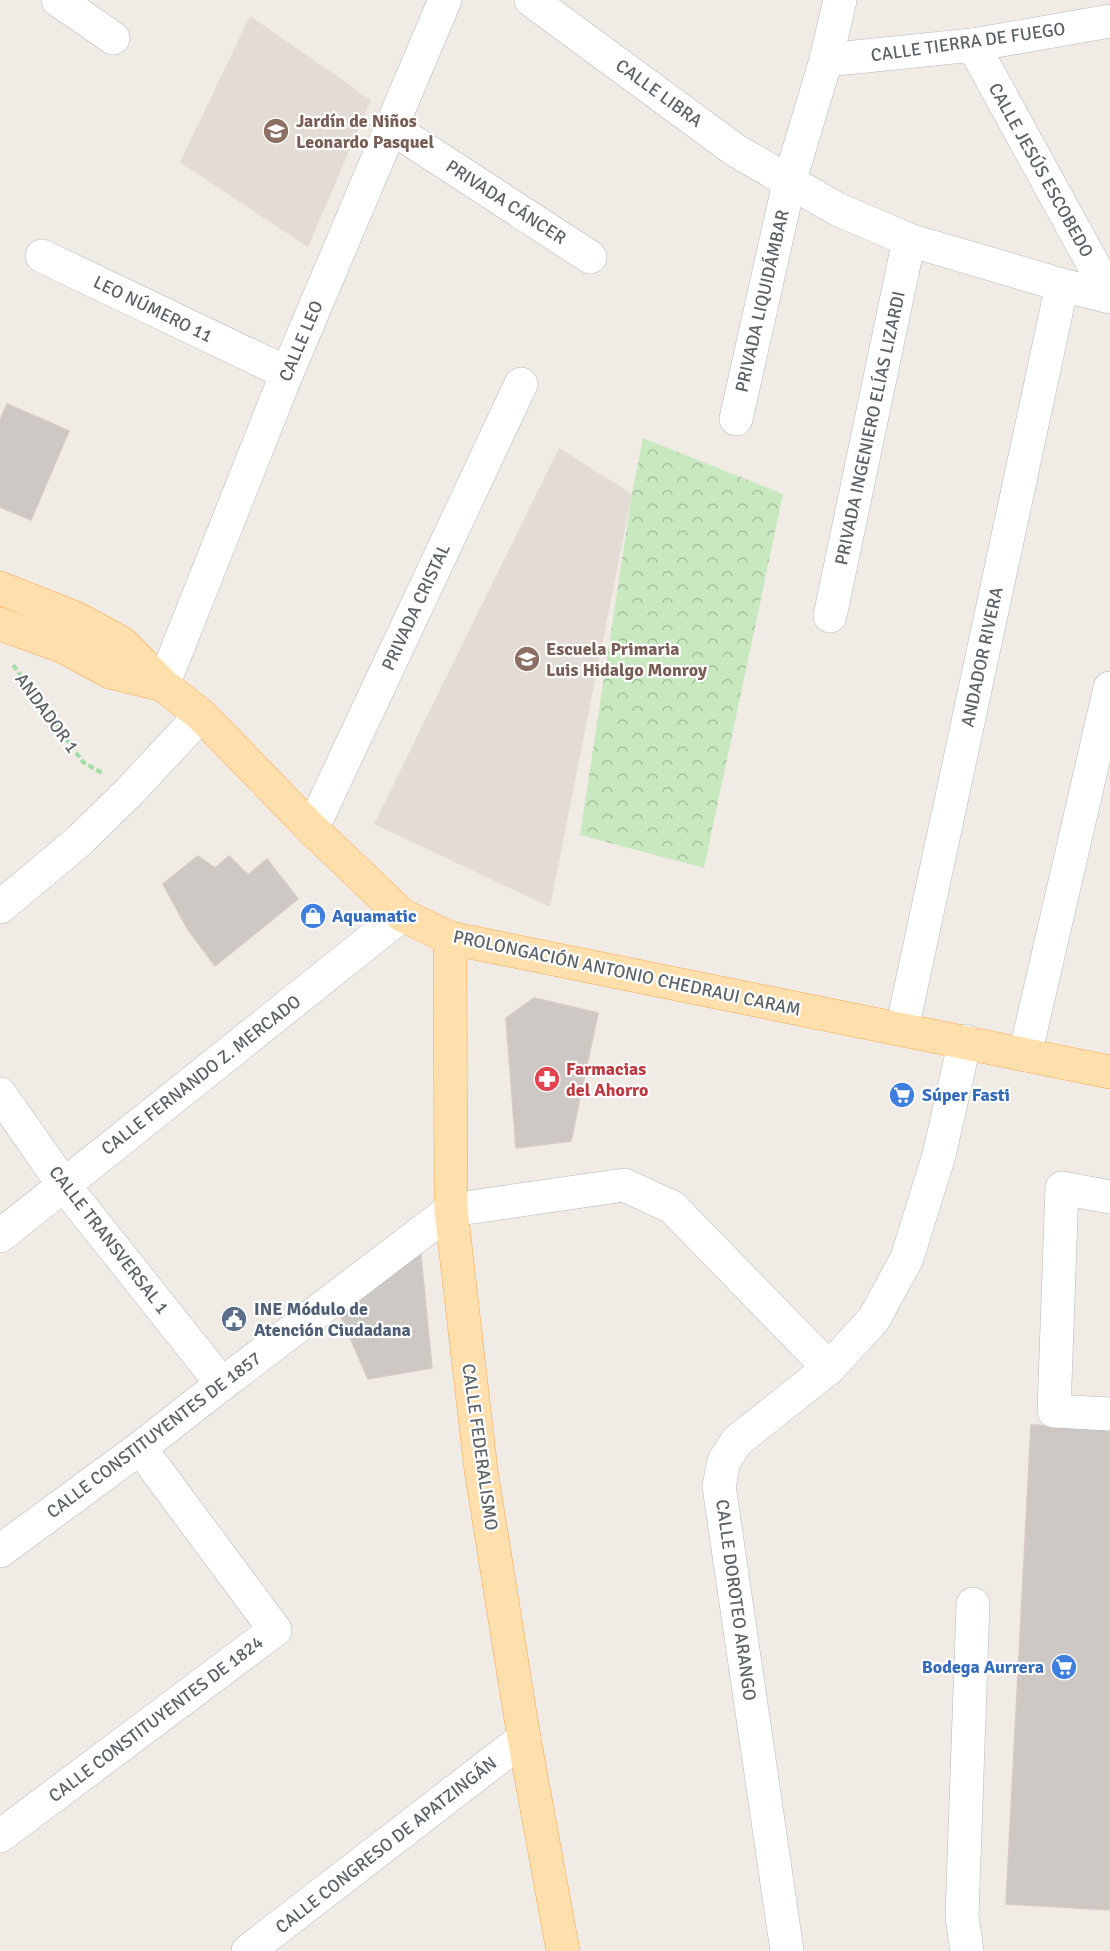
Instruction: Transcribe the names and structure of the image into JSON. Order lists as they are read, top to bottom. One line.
{"streets":{"main road":["PROLONGACIÓN ANTONIO CHEDRAUI CARAM","CALLE FEDERALISMO"],"street":["CALLE TIERRA DE FUEGO","CALLE LIBRA","CALLE JESÚS ESCOBEDO","PRIVADA CÁNCER","PRIVADA LIQUIDÁMBAR","LEO NÚMERO 11","CALLE LEO","PRIVADA INGENIERO ELÍAS LIZARDI","PRIVADA CRISTAL","ANDADOR RIVERA","CALLE FERNANDO Z. MERCADO","CALLE TRANSVERSAL 1","CALLE CONSTITUYENTES DE 1857","CALLE DOROTEO ARANGO","CALLE CONSTITUYENTES DE 1824","CALLE CONGRESO DE APATZINGÁN"],"path":["ANDADOR 1"]},"crossings":[["CALLE TIERRA DE FUEGO","CALLE JESÚS ESCOBEDO"],["CALLE TIERRA DE FUEGO","PRIVADA LIQUIDÁMBAR"],["CALLE LIBRA","CALLE JESÚS ESCOBEDO"],["CALLE LIBRA","PRIVADA LIQUIDÁMBAR"],["CALLE LIBRA","PRIVADA INGENIERO ELÍAS LIZARDI"],["CALLE LIBRA","ANDADOR RIVERA"],["PRIVADA CÁNCER","CALLE LEO"],["LEO NÚMERO 11","CALLE LEO"],["CALLE LEO","PROLONGACIÓN ANTONIO CHEDRAUI CARAM"],["PRIVADA CRISTAL","PROLONGACIÓN ANTONIO CHEDRAUI CARAM"],["ANDADOR RIVERA","PROLONGACIÓN ANTONIO CHEDRAUI CARAM"],["PROLONGACIÓN ANTONIO CHEDRAUI CARAM","CALLE FERNANDO Z. MERCADO"],["PROLONGACIÓN ANTONIO CHEDRAUI CARAM","CALLE FEDERALISMO"],["PROLONGACIÓN ANTONIO CHEDRAUI CARAM","CALLE DOROTEO ARANGO"],["CALLE FERNANDO Z. MERCADO","CALLE TRANSVERSAL 1"],["CALLE TRANSVERSAL 1","CALLE CONSTITUYENTES DE 1857"],["CALLE CONSTITUYENTES DE 1857","CALLE FEDERALISMO"],["CALLE CONSTITUYENTES DE 1857","CALLE CONSTITUYENTES DE 1824"],["CALLE FEDERALISMO","CALLE CONGRESO DE APATZINGÁN"]],"places":{"school or university":["Jardín de Niños Leonardo Pasquel","Escuela Primaria Luis Hidalgo Monroy"],"shop":["Aquamatic"],"pharmacy":["Farmacias del Ahorro"],"supermarket":["Súper Fasti","Bodega Aurrera"],"public building":["INE Módulo de Atención Ciudadana"]}}
